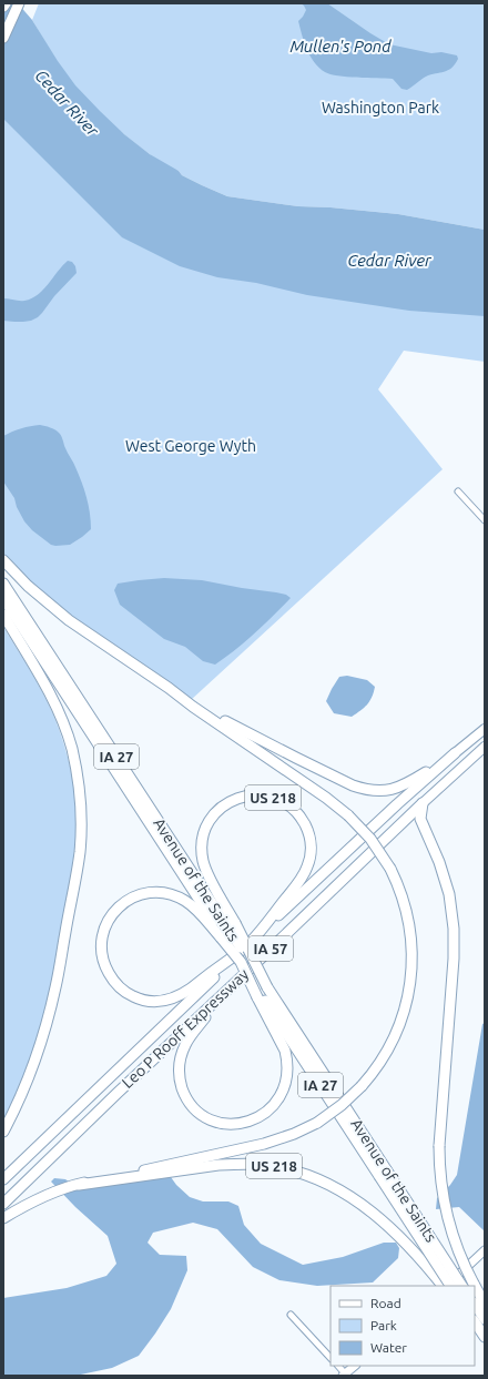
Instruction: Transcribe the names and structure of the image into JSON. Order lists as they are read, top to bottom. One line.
{"streets":{"highway":["IA 27","US 218","Avenue of the Saints","IA 57","Leo P Rooff Expressway"]},"crossings":[["US 218","Avenue of the Saints"],["US 218","Leo P Rooff Expressway"]],"water":["Mullen's Pond","Cedar River"],"parks":["Washington Park","West George Wyth"],"legend":["Road","Park","Water"]}
